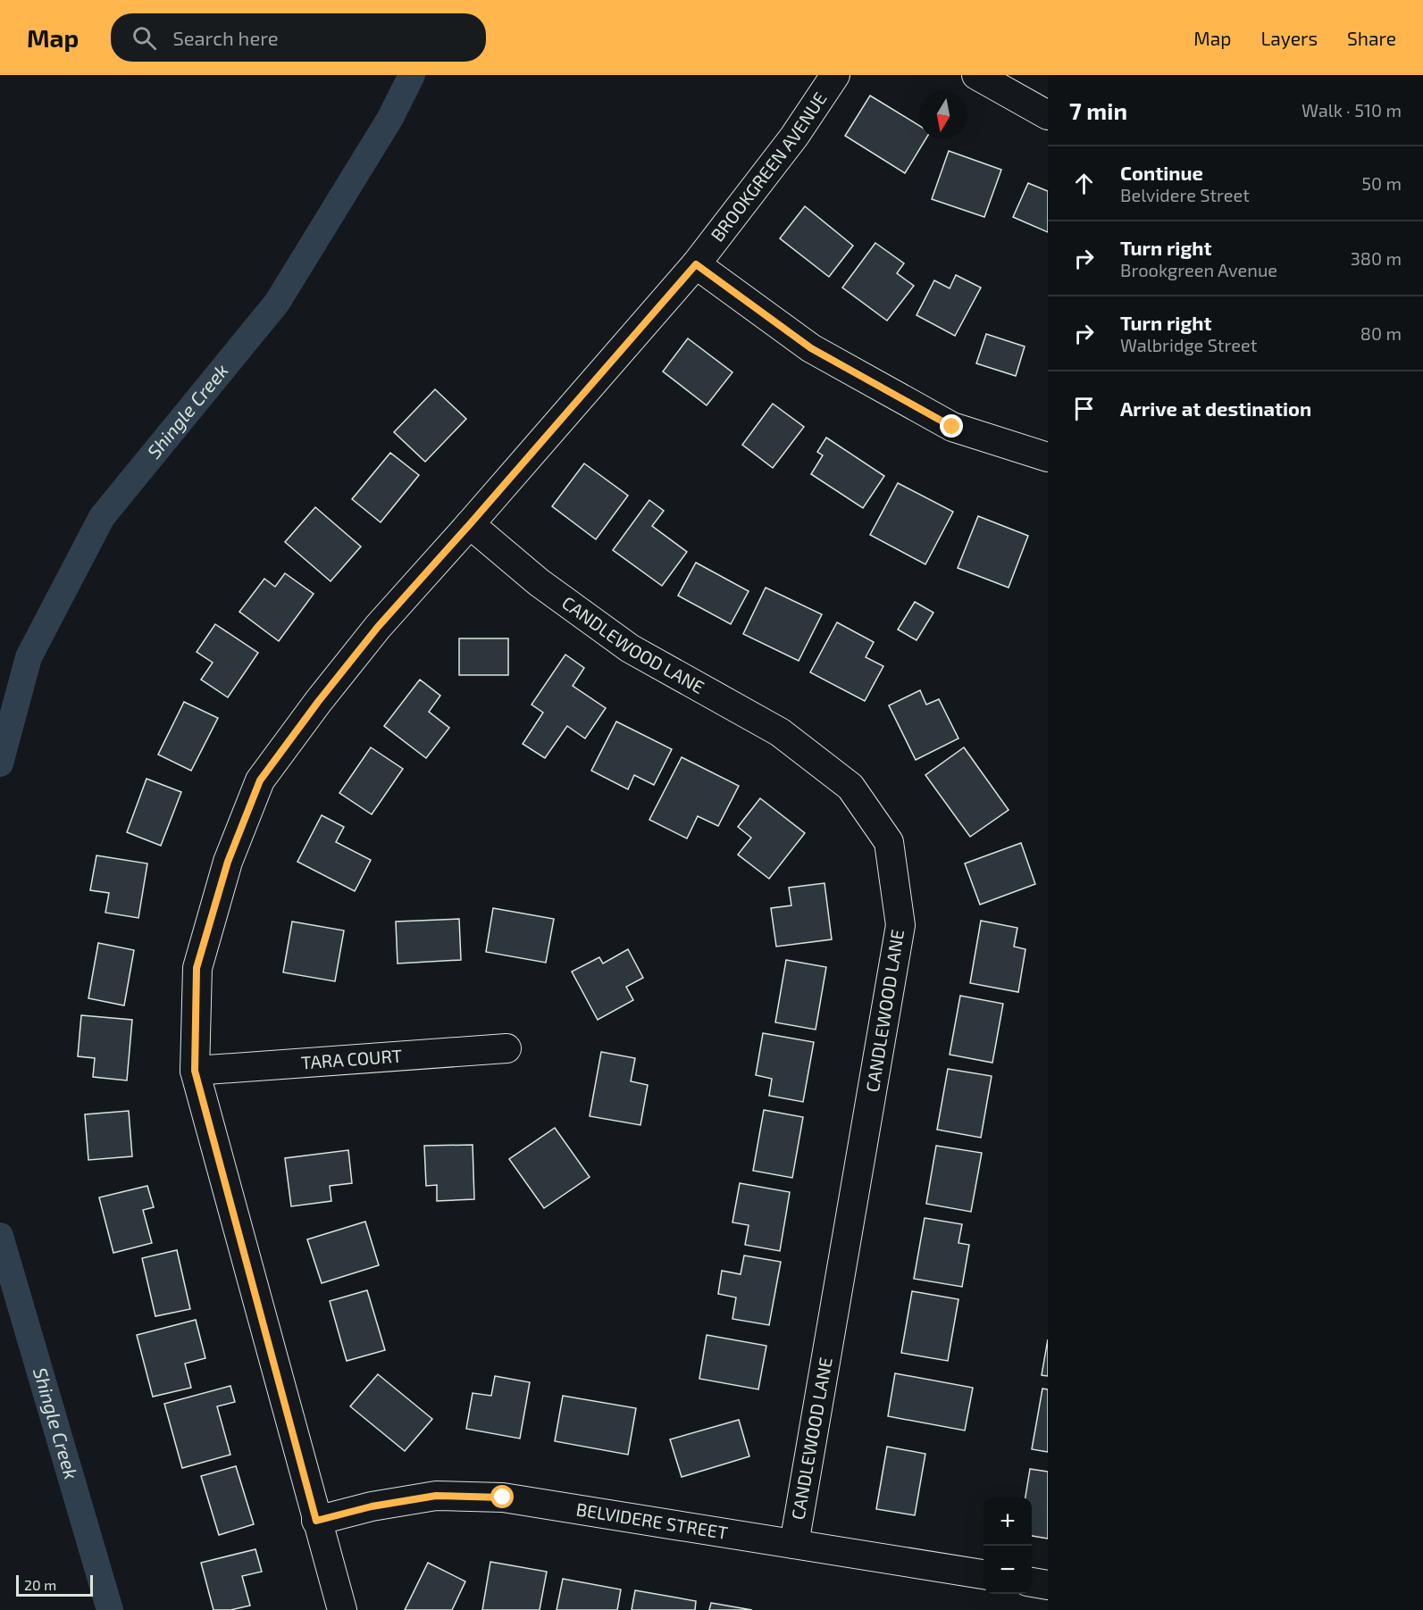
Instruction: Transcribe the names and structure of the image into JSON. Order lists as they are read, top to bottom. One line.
{"streets":{"street":["BROOKGREEN AVENUE","CANDLEWOOD LANE","TARA COURT","BELVIDERE STREET"]},"crossings":[["BROOKGREEN AVENUE","CANDLEWOOD LANE"],["BROOKGREEN AVENUE","TARA COURT"],["BROOKGREEN AVENUE","BELVIDERE STREET"],["CANDLEWOOD LANE","BELVIDERE STREET"]],"water":["Shingle Creek"],"scale_bar":"20 m","north":"bottom","page":{"header":"Map","search":"Search here","nav":["Map","Layers","Share"],"heading":["7 min","Walk · 510 m"],"list":[["Continue","Belvidere Street","50 m"],["Turn right","Brookgreen Avenue","380 m"],["Turn right","Walbridge Street","80 m"],"Arrive at destination"],"map_buttons":["+","−"],"scale":"20 m"}}
